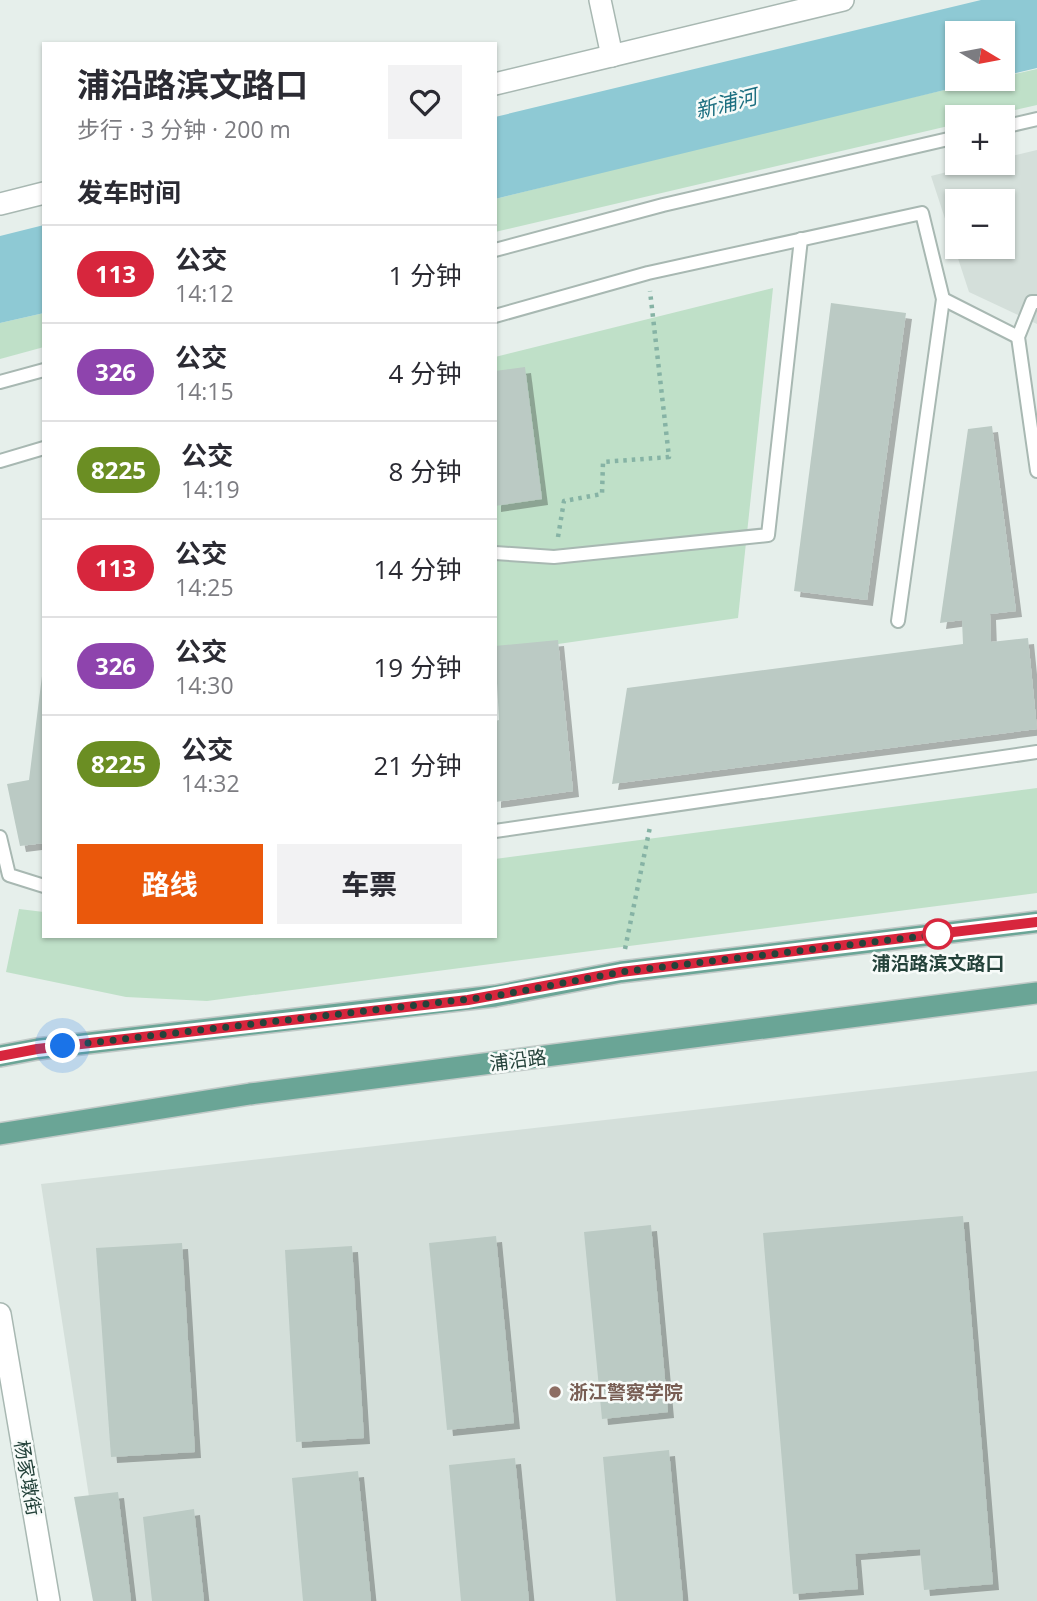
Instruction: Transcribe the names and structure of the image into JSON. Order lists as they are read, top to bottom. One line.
{"streets":{"main road":["浦沿路"],"street":["杨家墩街"]},"water":["新浦河"],"places":["浦沿路滨文路口","浙江警察学院"],"lines":["bus line 113"],"north":"right","page":{"map_buttons":["+","−"],"heading":[["浦沿路滨文路口","步行 · 3 分钟 · 200 m"],"发车时间"],"list":[{"mark":"113","name":"公交","note":"14:12","value":"1 分钟"},{"mark":"326","name":"公交","note":"14:15","value":"4 分钟"},{"mark":"8225","name":"公交","note":"14:19","value":"8 分钟"},{"mark":"113","name":"公交","note":"14:25","value":"14 分钟"},{"mark":"326","name":"公交","note":"14:30","value":"19 分钟"},{"mark":"8225","name":"公交","note":"14:32","value":"21 分钟"}],"buttons":["路线","车票"]}}
